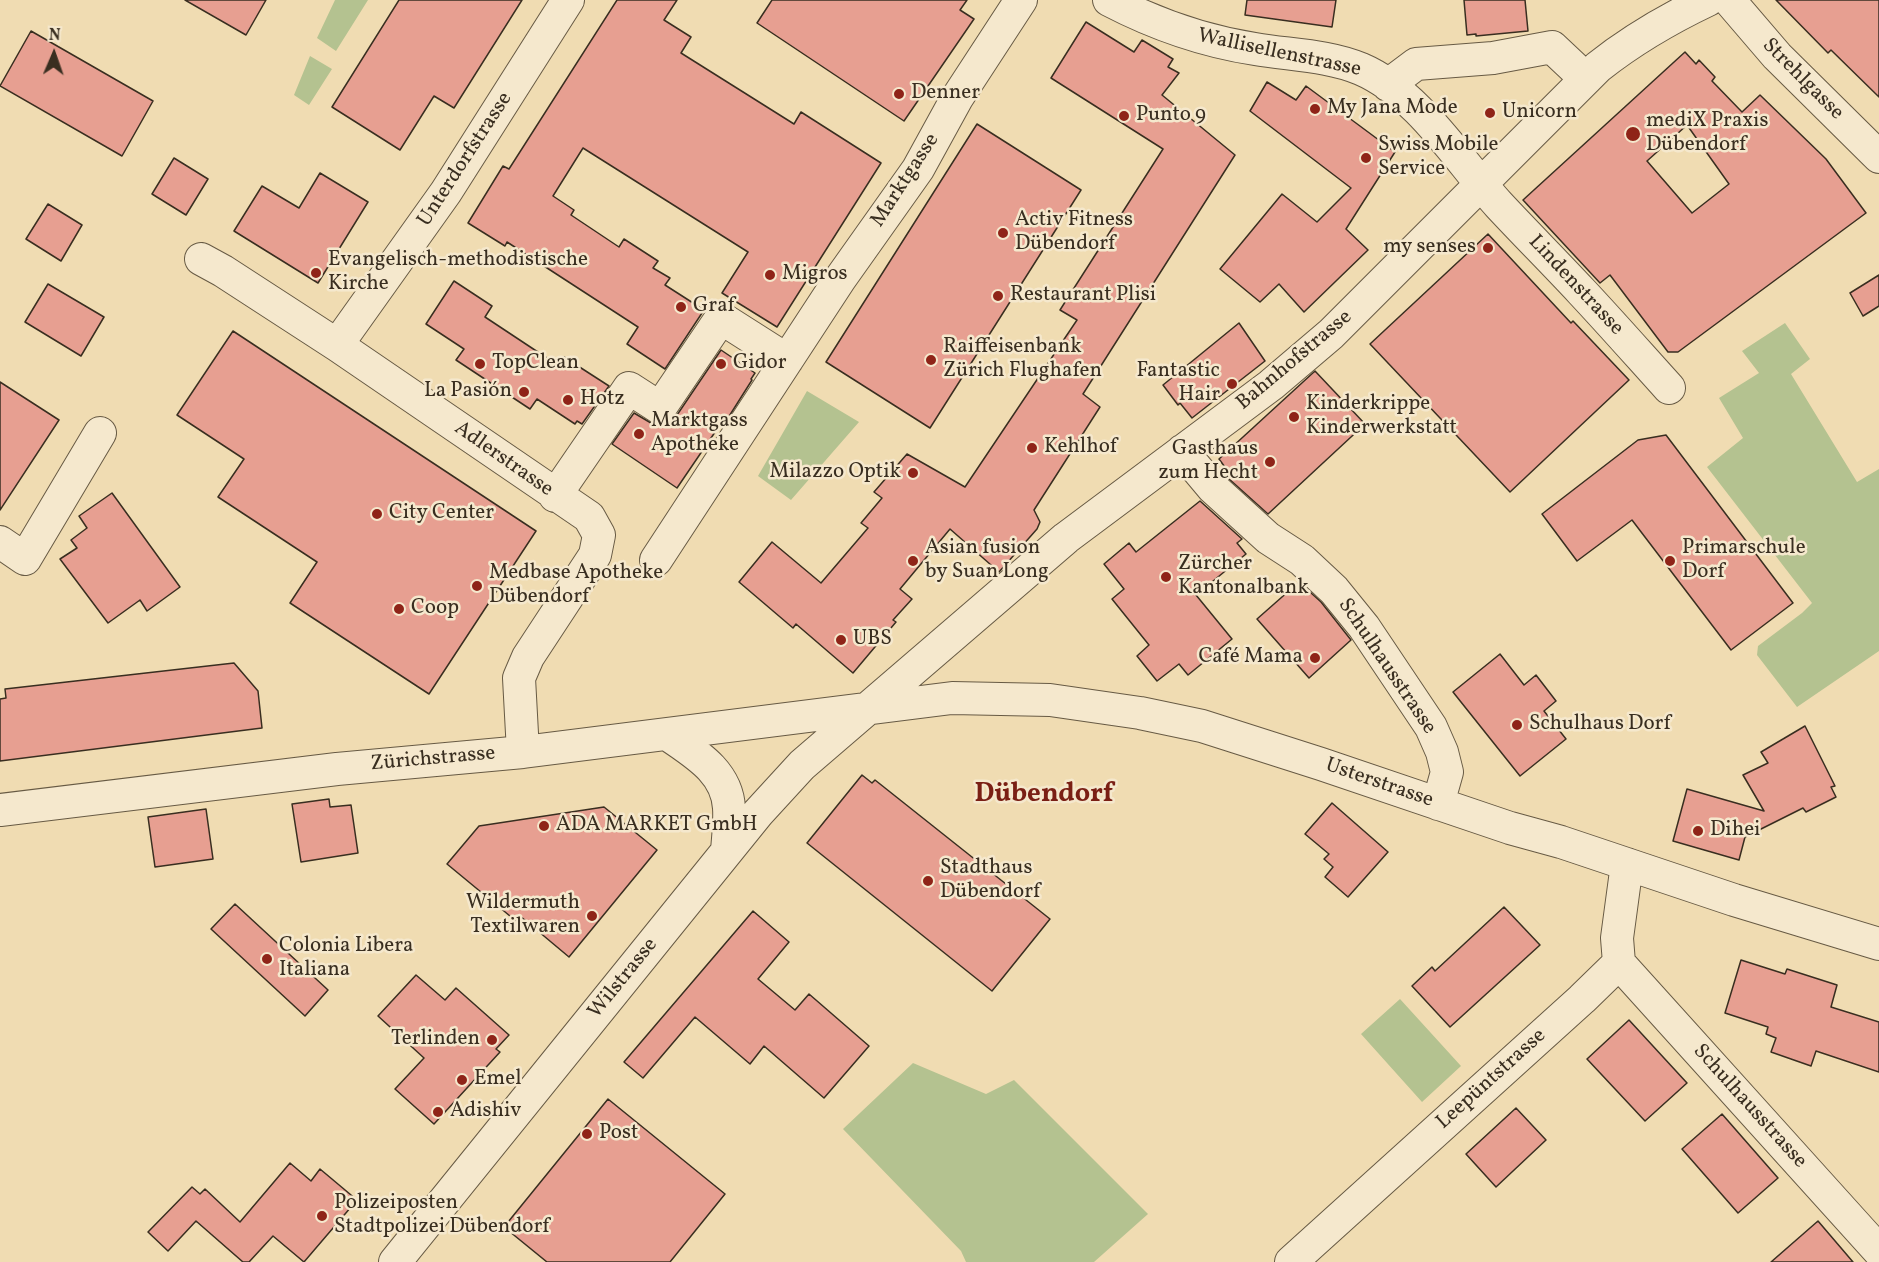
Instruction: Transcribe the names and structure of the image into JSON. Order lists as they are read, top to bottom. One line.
{"streets":{"street":["Wallisellenstrasse","Strehlgasse","Unterdorfstrasse","Marktgasse","Lindenstrasse","Bahnhofstrasse","Adlerstrasse","Schulhausstrasse","Zürichstrasse","Usterstrasse","Wilstrasse","Leepüntstrasse"]},"crossings":[["Wallisellenstrasse","Lindenstrasse"],["Wallisellenstrasse","Bahnhofstrasse"],["Unterdorfstrasse","Adlerstrasse"],["Lindenstrasse","Bahnhofstrasse"],["Bahnhofstrasse","Schulhausstrasse"],["Bahnhofstrasse","Zürichstrasse"],["Bahnhofstrasse","Usterstrasse"],["Bahnhofstrasse","Wilstrasse"],["Adlerstrasse","Zürichstrasse"],["Schulhausstrasse","Usterstrasse"],["Schulhausstrasse","Leepüntstrasse"],["Zürichstrasse","Usterstrasse"],["Zürichstrasse","Wilstrasse"],["Usterstrasse","Wilstrasse"]],"districts":["Dübendorf"],"places":["Denner","My Jana Mode","Unicorn","Punto 9","mediX Praxis Dübendorf","Swiss Mobile Service","Activ Fitness Dübendorf","my senses","Evangelisch-methodistische Kirche","Migros","Restaurant Plisi","Graf","Raiffeisenbank Zürich Flughafen","TopClean","Gidor","Fantastic Hair","La Pasión","Hotz","Kinderkrippe Kinderwerkstatt","Marktgass Apotheke","Kehlhof","Gasthaus zum Hecht","Milazzo Optik","City Center","Asian fusion by Suan Long","Primarschule Dorf","Zürcher Kantonalbank","Medbase Apotheke Dübendorf","Coop","UBS","Café Mama","Schulhaus Dorf","ADA MARKET GmbH","Dihei","Stadthaus Dübendorf","Wildermuth Textilwaren","Colonia Libera Italiana","Terlinden","Emel","Adishiv","Post","Polizeiposten Stadtpolizei Dübendorf"],"north":"top"}
